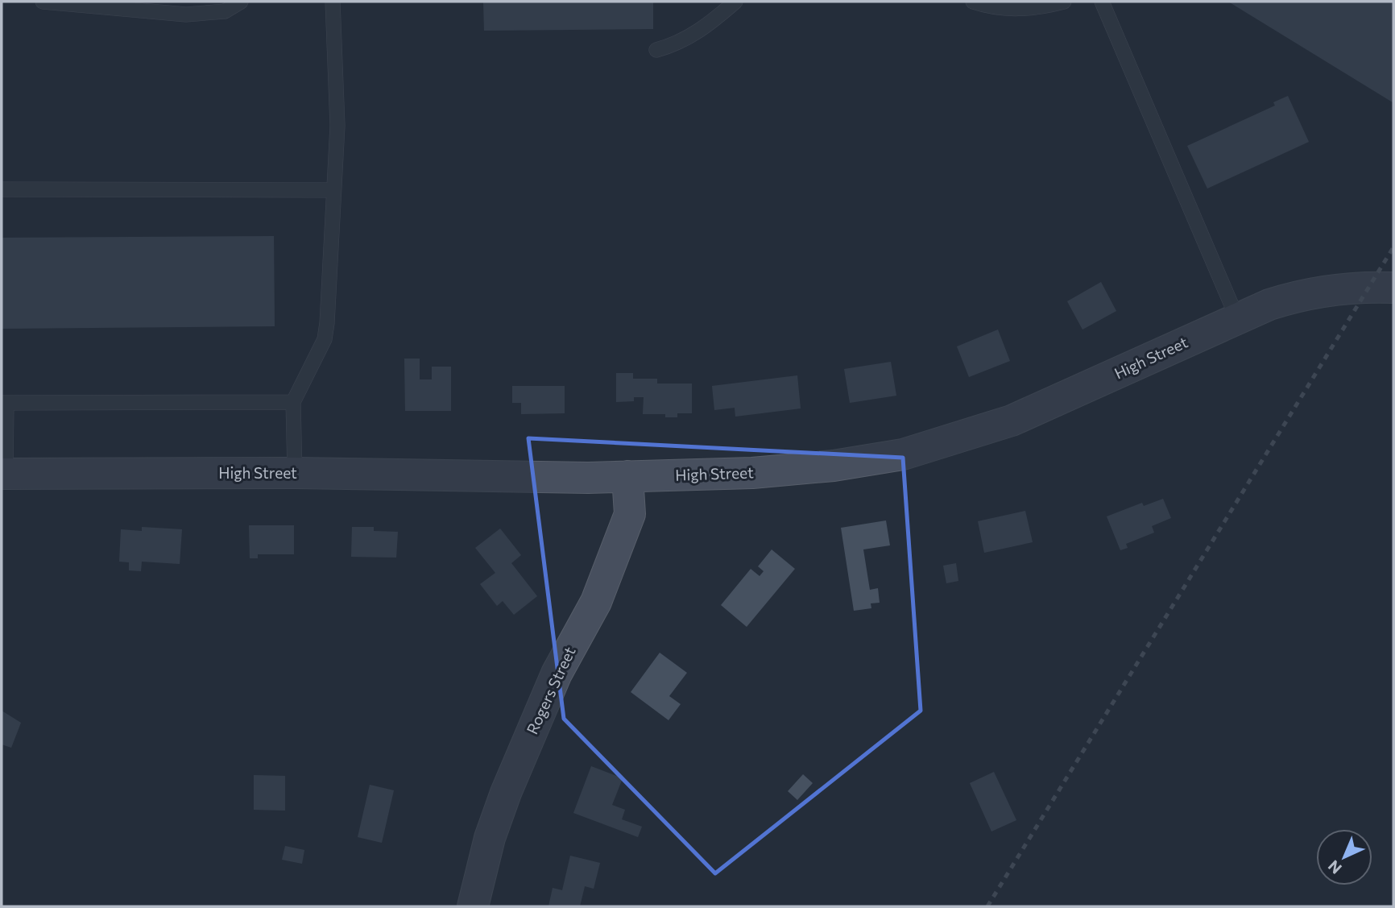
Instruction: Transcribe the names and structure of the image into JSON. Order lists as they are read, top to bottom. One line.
{"streets":{"main road":["High Street","Rogers Street"]},"crossings":[["High Street","Rogers Street"]],"north":"bottom left"}
